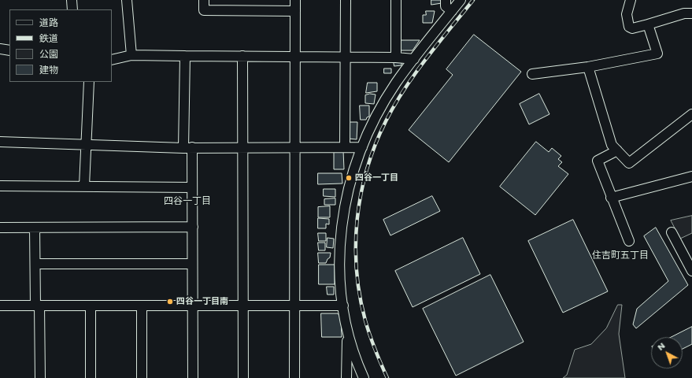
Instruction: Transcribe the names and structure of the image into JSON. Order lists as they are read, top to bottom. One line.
{"districts":["四谷一丁目","住吉町五丁目"],"places":["四谷一丁目","四谷一丁目南"],"legend":["道路","鉄道","公園","建物"],"north":"top left"}
